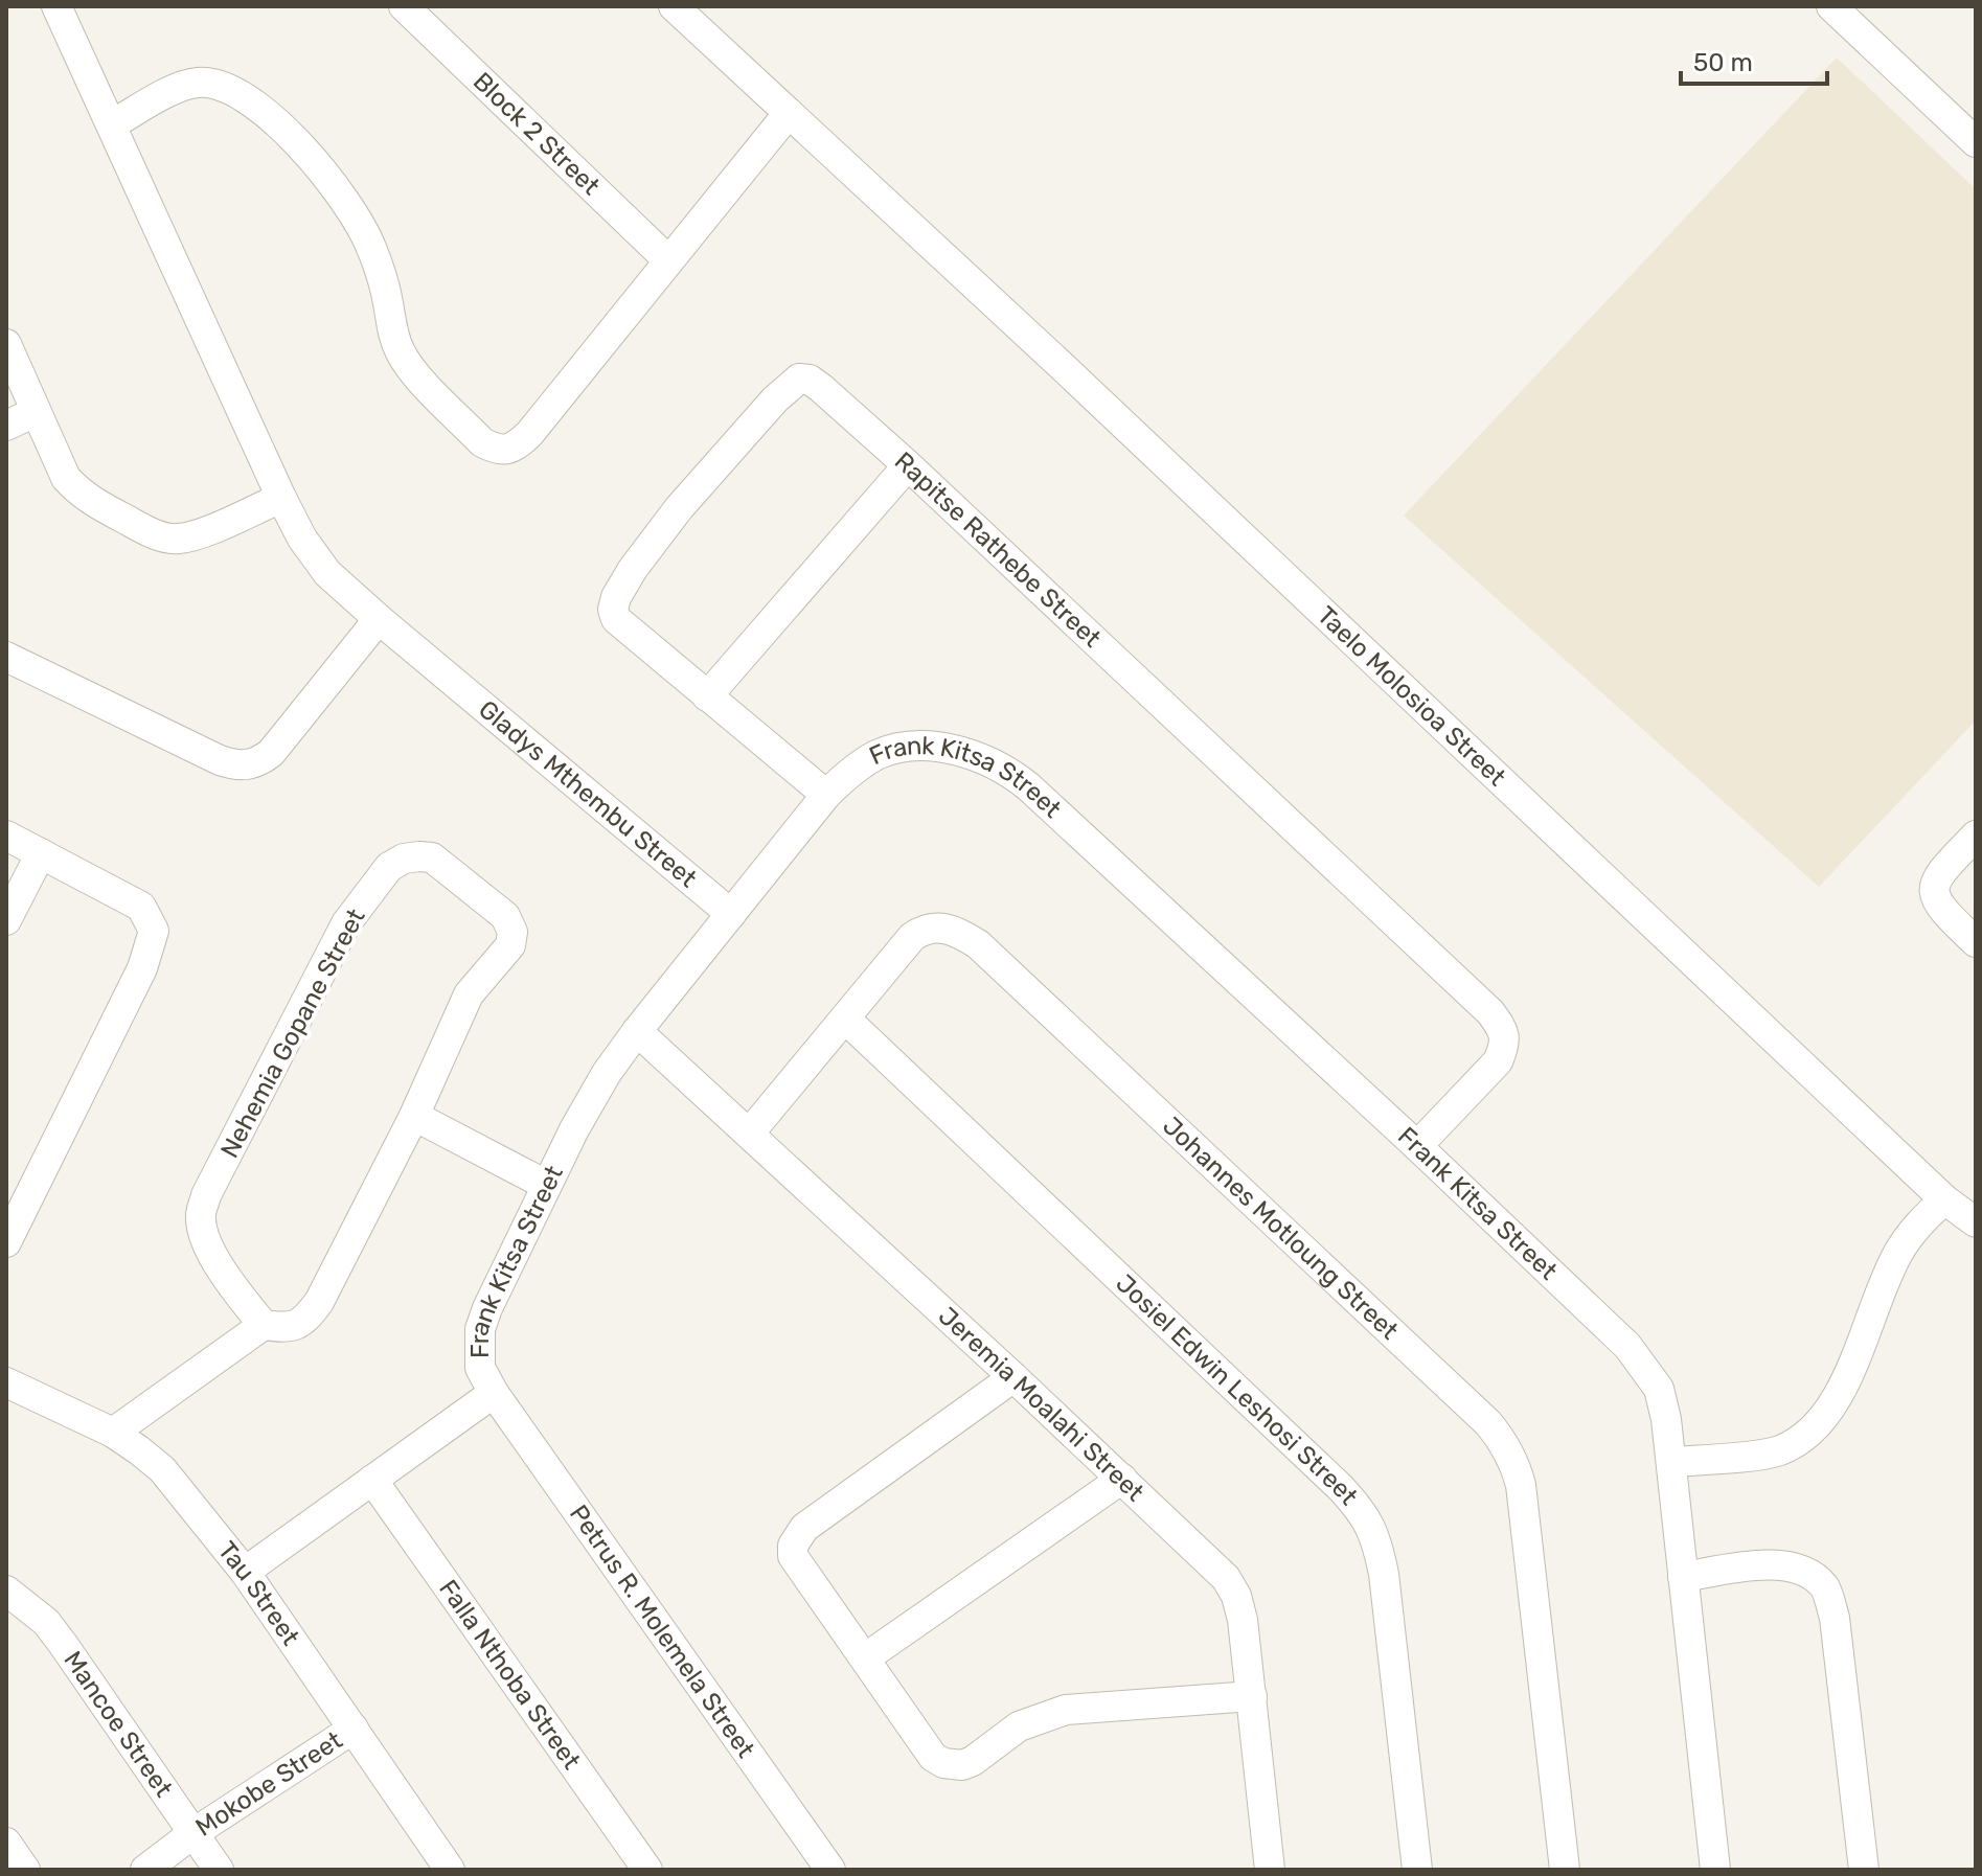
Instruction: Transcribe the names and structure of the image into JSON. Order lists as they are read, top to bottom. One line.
{"streets":{"street":["Block 2 Street","Rapitse Rathebe Street","Taelo Molosioa Street","Frank Kitsa Street","Gladys Mthembu Street","Nehemia Gopane Street","Johannes Motloung Street","Josiel Edwin Leshosi Street","Jeremia Moalahi Street","Tau Street","Petrus R. Molemela Street","Falla Nthoba Street","Mancoe Street","Mokobe Street"]},"crossings":[["Rapitse Rathebe Street","Frank Kitsa Street"],["Frank Kitsa Street","Gladys Mthembu Street"],["Frank Kitsa Street","Jeremia Moalahi Street"],["Frank Kitsa Street","Tau Street"],["Frank Kitsa Street","Petrus R. Molemela Street"],["Frank Kitsa Street","Falla Nthoba Street"],["Johannes Motloung Street","Josiel Edwin Leshosi Street"],["Johannes Motloung Street","Jeremia Moalahi Street"],["Tau Street","Mokobe Street"],["Mancoe Street","Mokobe Street"]],"scale_bar":"50 m"}
